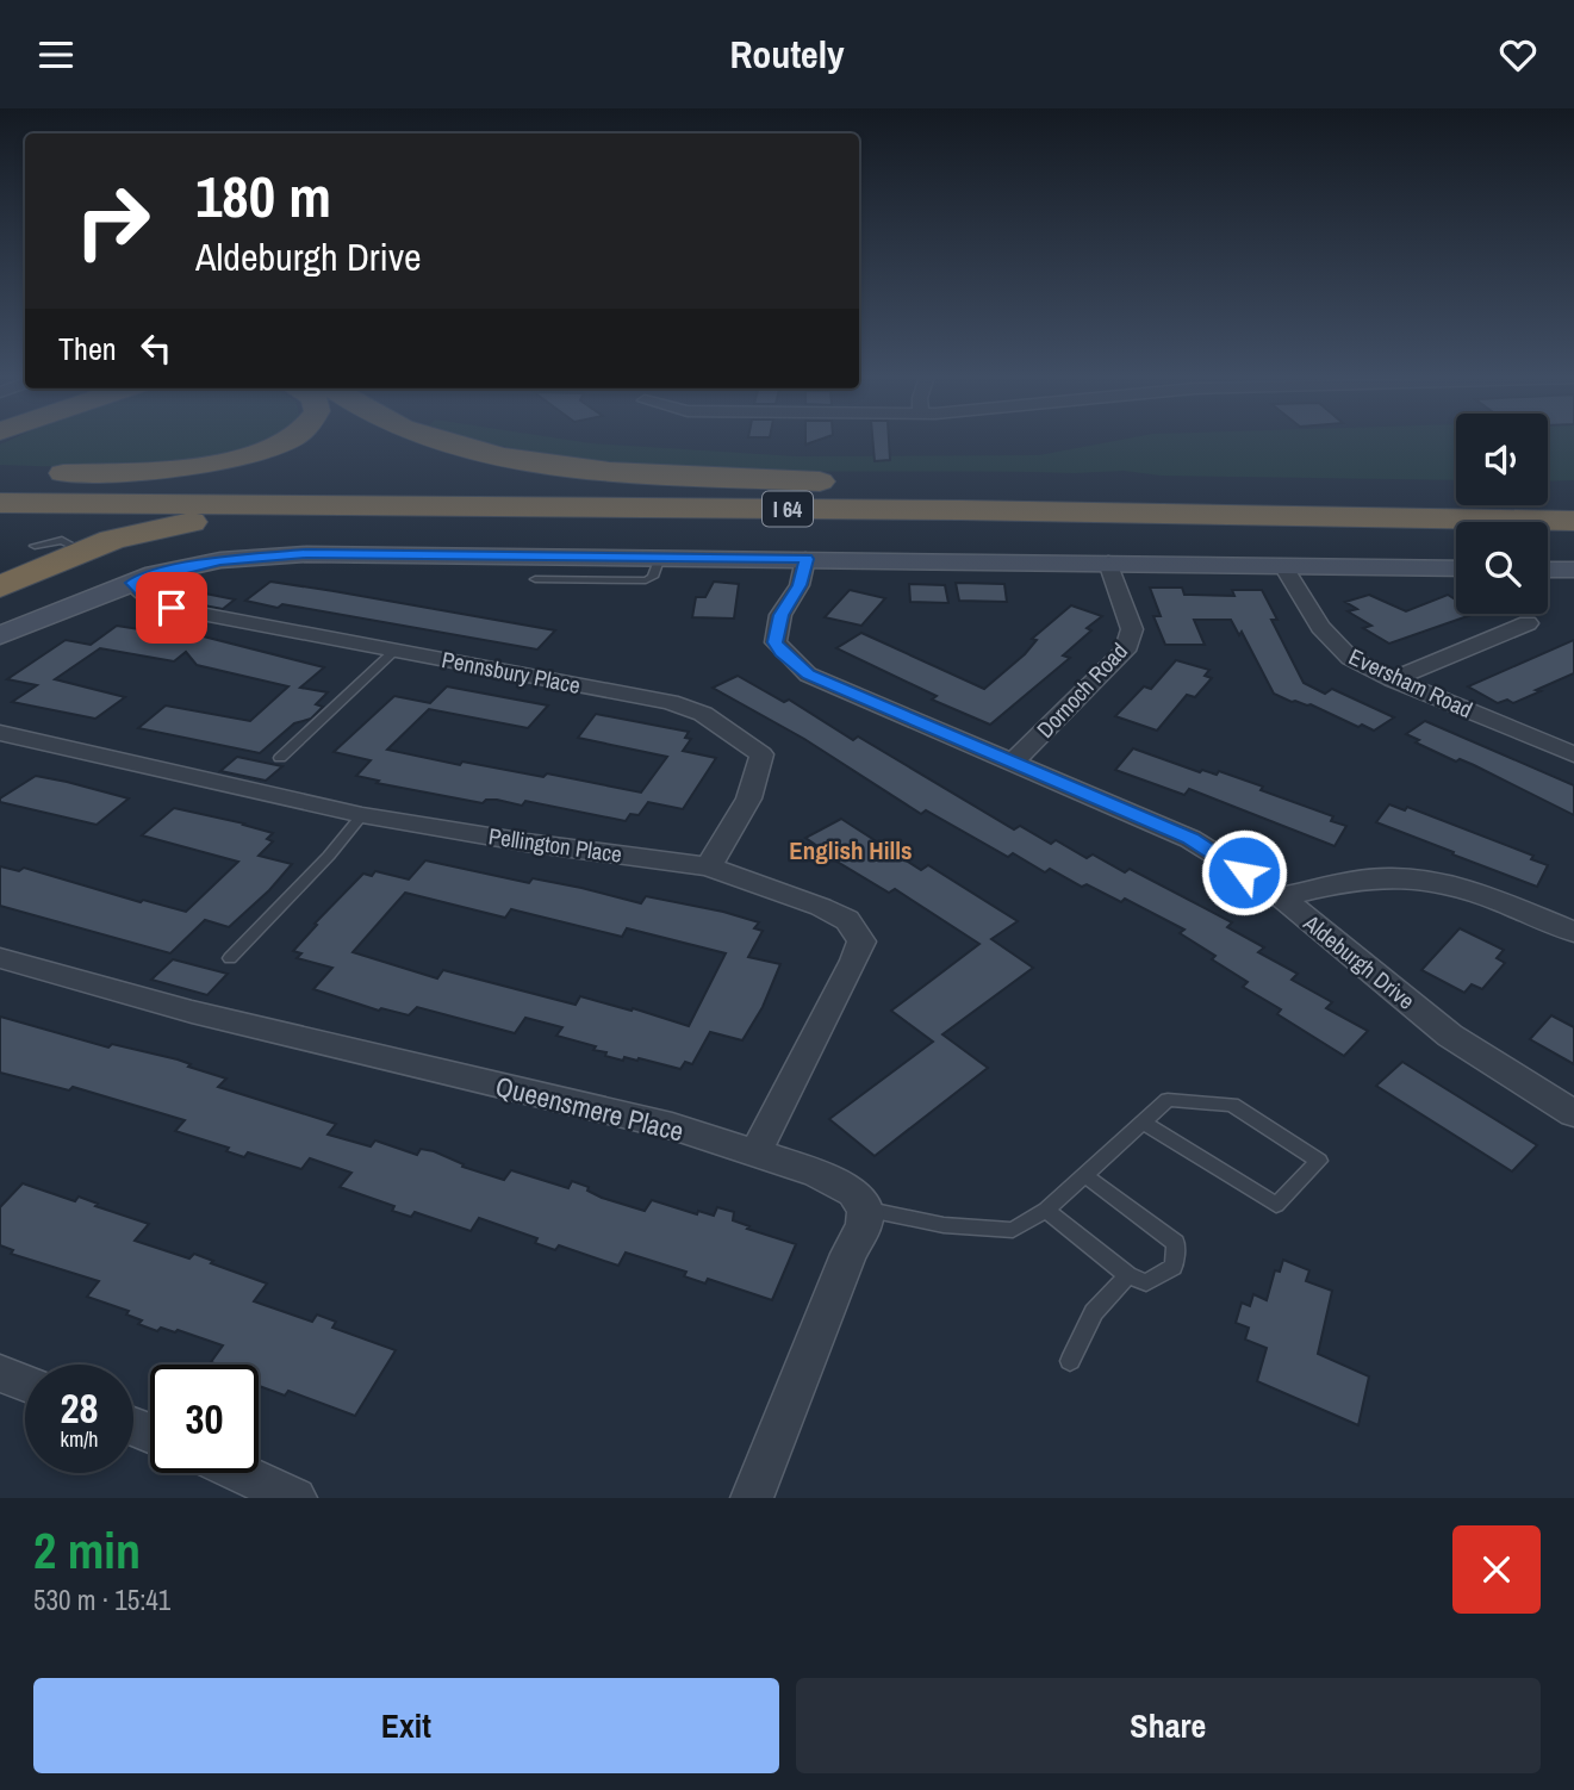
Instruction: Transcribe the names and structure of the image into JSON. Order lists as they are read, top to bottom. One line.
{"streets":{"highway":["I 64"],"street":["Pennsbury Place","Eversham Road","Dornoch Road","Pellington Place","Aldeburgh Drive","Queensmere Place"]},"crossings":[["Pennsbury Place","Pellington Place"],["Dornoch Road","Aldeburgh Drive"],["Pellington Place","Queensmere Place"]],"districts":["English Hills"],"page":{"header":"Routely","turn":["180 m","Aldeburgh Drive"],"then":"Then","speed":"28 km/h","limit":"30","heading":["2 min","530 m · 15:41"],"buttons":["Exit","Share"]}}
